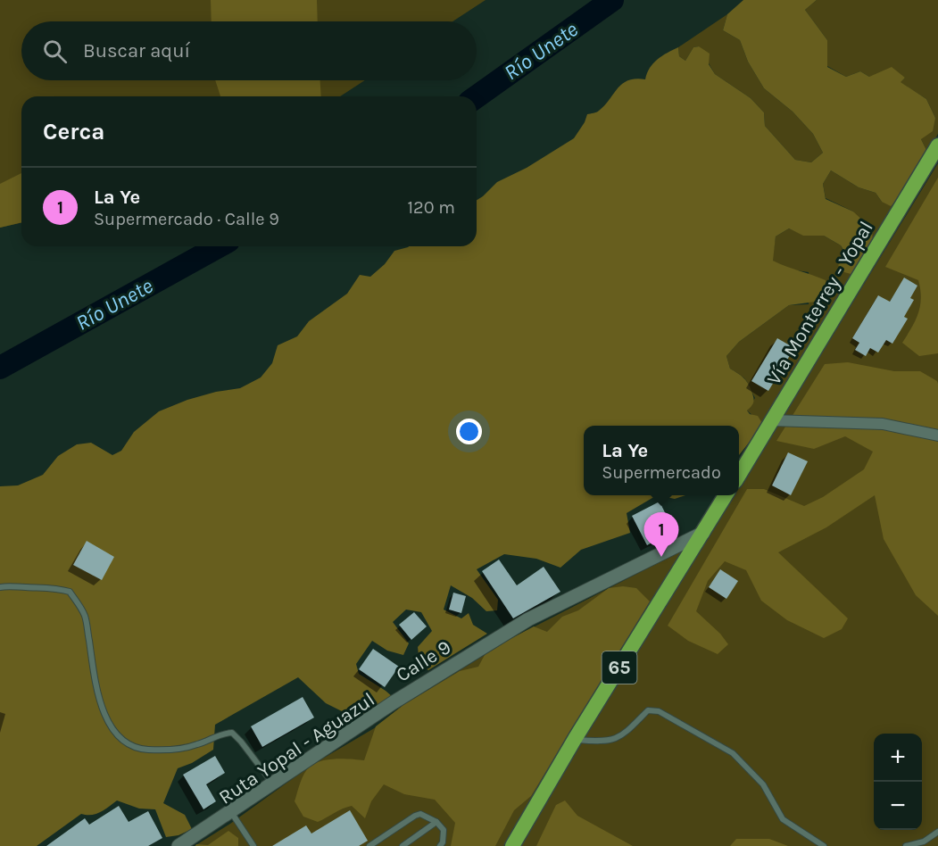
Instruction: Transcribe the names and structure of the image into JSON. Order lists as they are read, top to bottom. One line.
{"streets":{"highway":["Vía Monterrey - Yopal"],"lane":["Ruta Yopal - Aguazul"]},"water":["Río Unete"],"page":{"search":"Buscar aquí","heading":"Cerca","list":[{"mark":"1","name":"La Ye","note":"Supermercado · Calle 9","value":"120 m"}],"popup":["La Ye","Supermercado"],"pins":"1","map_buttons":["+","−"]}}
